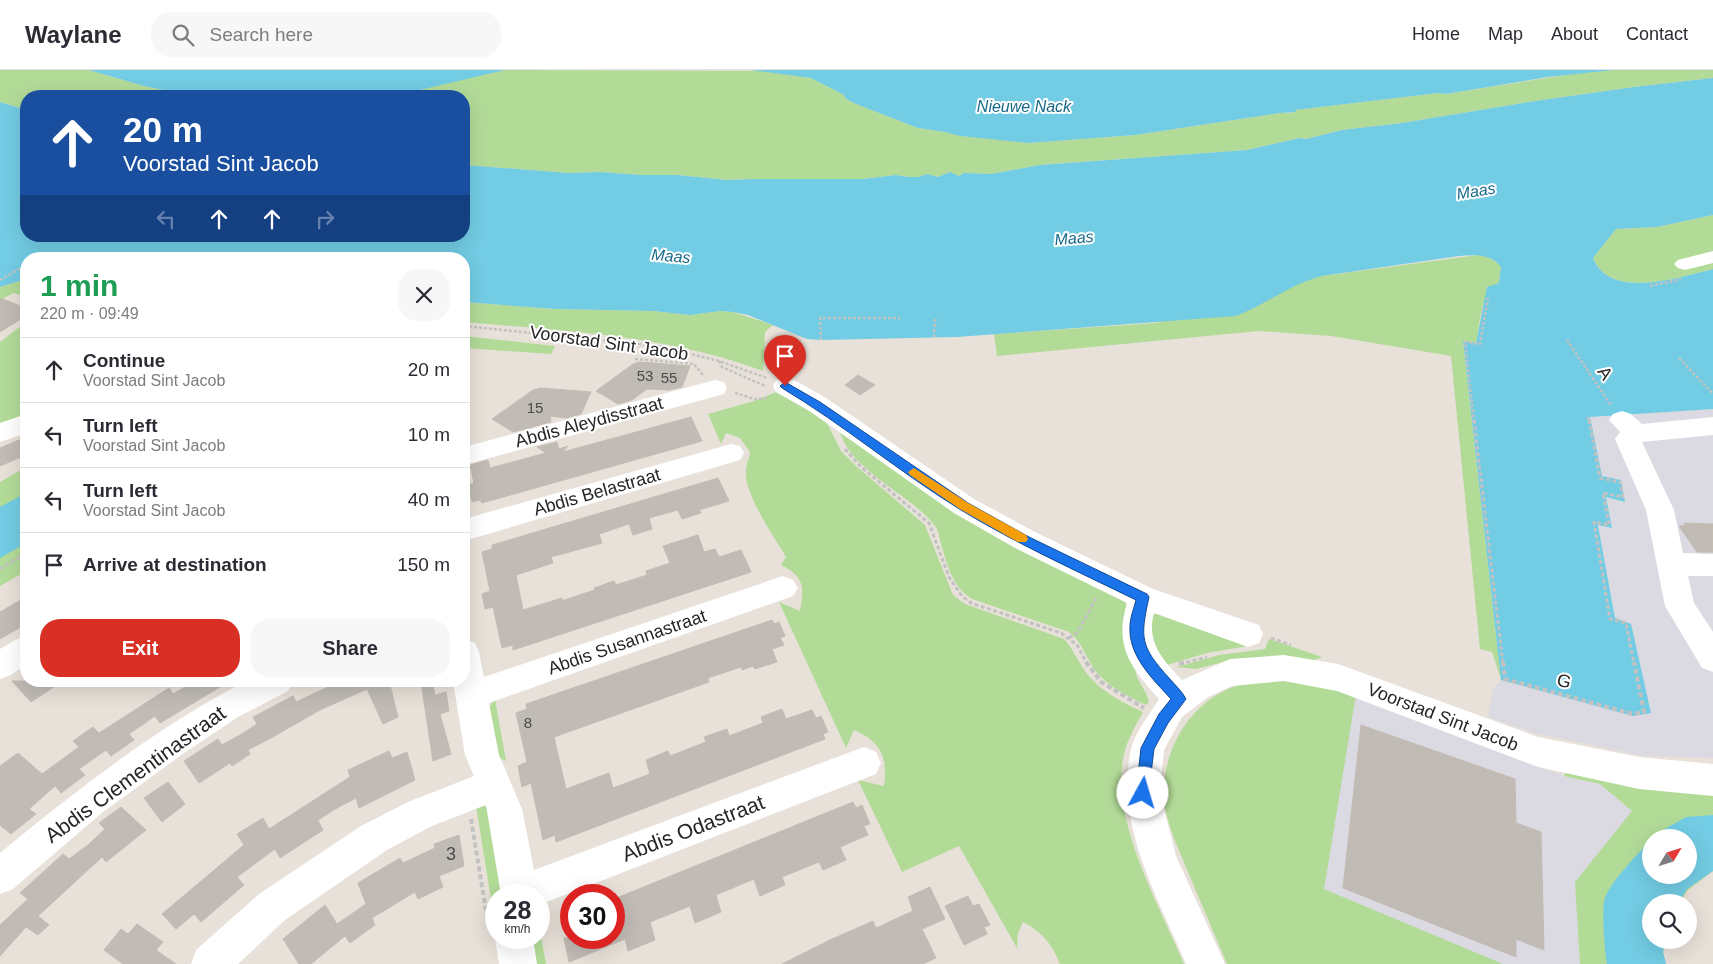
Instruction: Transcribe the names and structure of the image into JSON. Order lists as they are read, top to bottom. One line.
{"streets":{"street":["Voorstad Sint Jacob","Abdis Aleydisstraat","Abdis Belastraat","Abdis Susannastraat","Abdis Clementinastraat","Abdis Odastraat"],"path":["A","G"]},"water":["Nieuwe Nack","Maas"],"house_numbers":["53","55","15","8","3"],"north":"top right","page":{"header":"Waylane","search":"Search here","nav":["Home","Map","About","Contact"],"turn":["20 m","Voorstad Sint Jacob"],"heading":["1 min","220 m · 09:49"],"list":[{"name":"Continue","note":"Voorstad Sint Jacob","value":"20 m"},{"name":"Turn left","note":"Voorstad Sint Jacob","value":"10 m"},{"name":"Turn left","note":"Voorstad Sint Jacob","value":"40 m"},{"name":"Arrive at destination","value":"150 m"}],"buttons":["Exit","Share"],"speed":"28 km/h","limit":"30"}}
